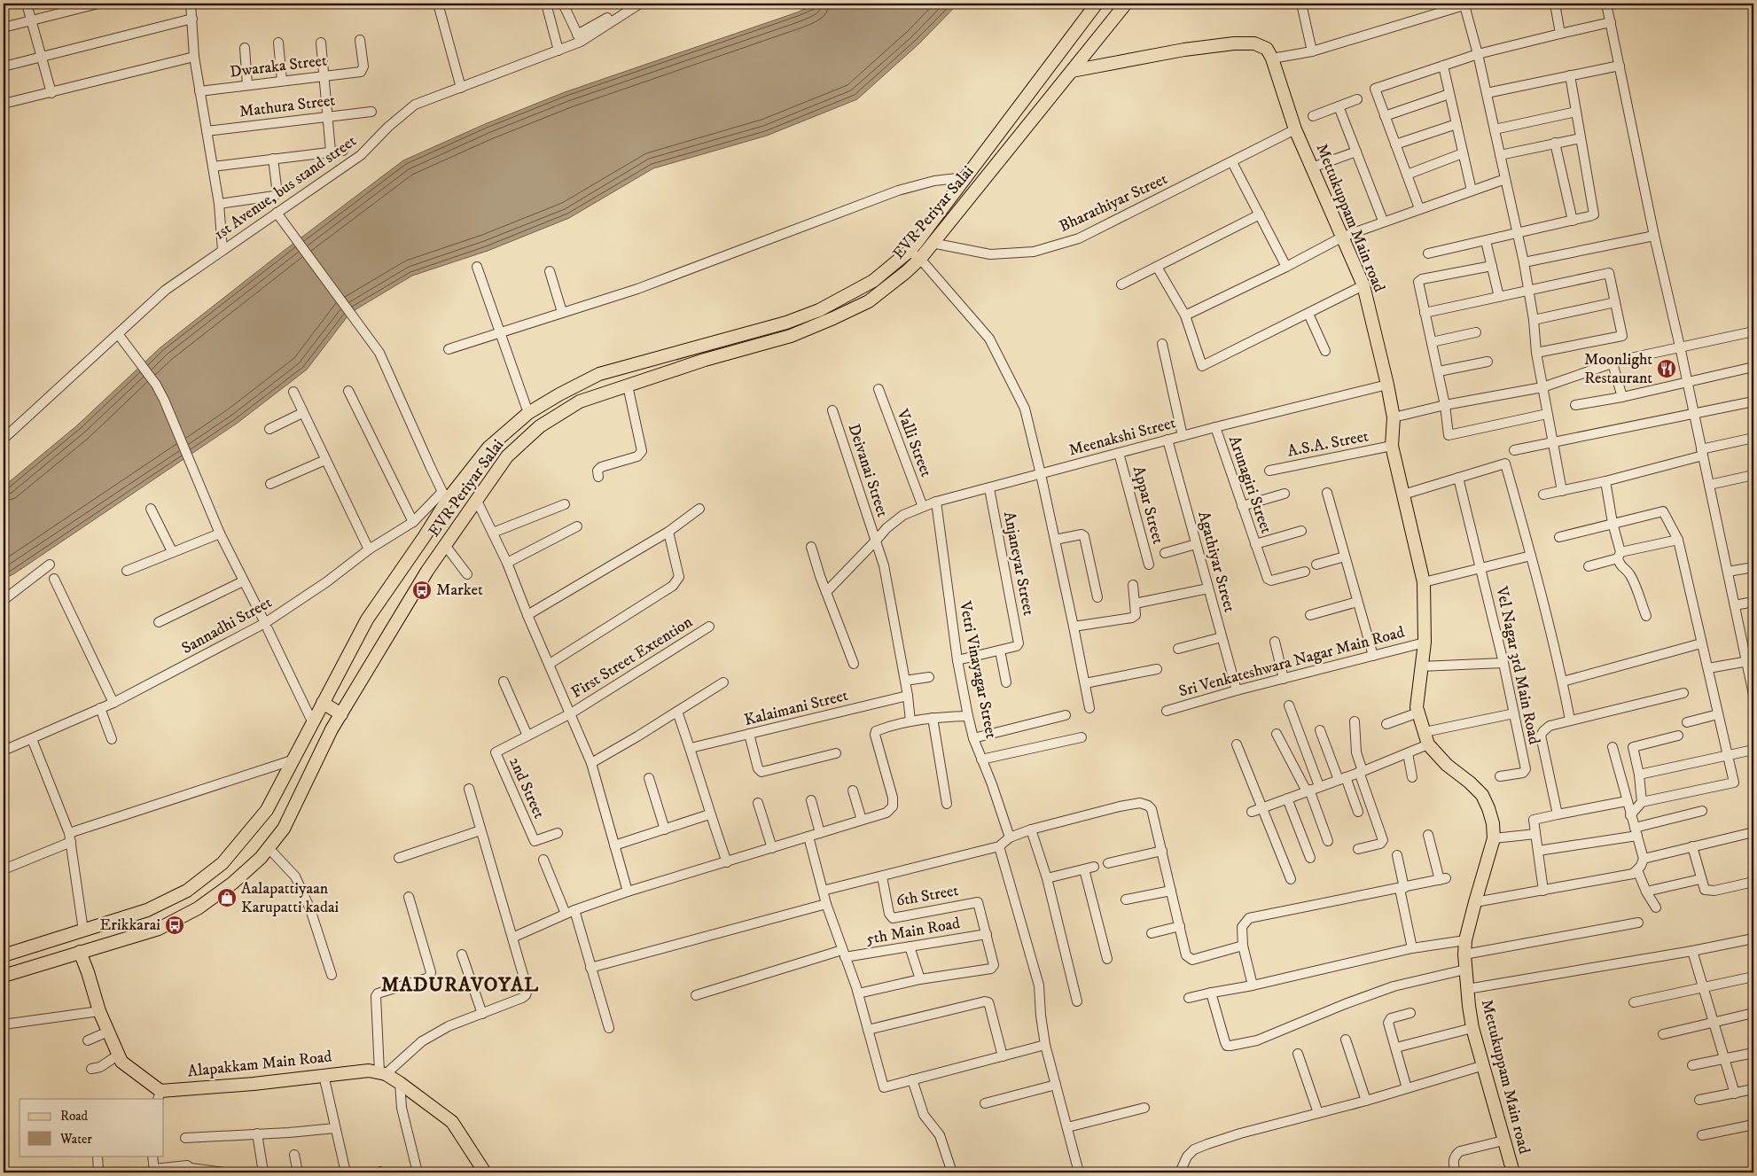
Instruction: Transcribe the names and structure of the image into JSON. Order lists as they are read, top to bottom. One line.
{"streets":{"main road":["EVR Periyar Salai","Mettukuppam Main road","Alapakkam Main Road"],"street":["Dwaraka Street","Mathura Street","1st Avenue, bus stand street","Bharathiyar Street","Meenakshi Street","Valli Street","A.S.A. Street","Deivanai Street","Arunagiri Street","Appar Street","Agathiyar Street","Anjaneyar Street","Sannadhi Street","First Street Extention","Sri Venkateshwara Nagar Main Road","Vel Nagar 3rd Main Road","Vetri Vinayagar Street","Kalaimani Street","2nd Street","6th Street","5th Main Road"]},"crossings":[["Bharathiyar Street","EVR Periyar Salai"],["Bharathiyar Street","Mettukuppam Main road"],["EVR Periyar Salai","Sannadhi Street"],["EVR Periyar Salai","Alapakkam Main Road"],["Mettukuppam Main road","Meenakshi Street"],["Mettukuppam Main road","A.S.A. Street"],["Mettukuppam Main road","Sri Venkateshwara Nagar Main Road"],["Meenakshi Street","Valli Street"],["Meenakshi Street","Deivanai Street"],["Meenakshi Street","Arunagiri Street"],["Meenakshi Street","Appar Street"],["Meenakshi Street","Agathiyar Street"],["Meenakshi Street","Anjaneyar Street"],["Meenakshi Street","Vetri Vinayagar Street"],["Deivanai Street","Kalaimani Street"],["Agathiyar Street","Sri Venkateshwara Nagar Main Road"],["First Street Extention","2nd Street"],["6th Street","5th Main Road"]],"districts":["MADURAVOYAL"],"places":{"restaurant":["Moonlight Restaurant"],"bus stop":["Market","Erikkarai"],"shop":["Aalapattiyaan Karupatti kadai"]},"legend":["Road","Water"]}
